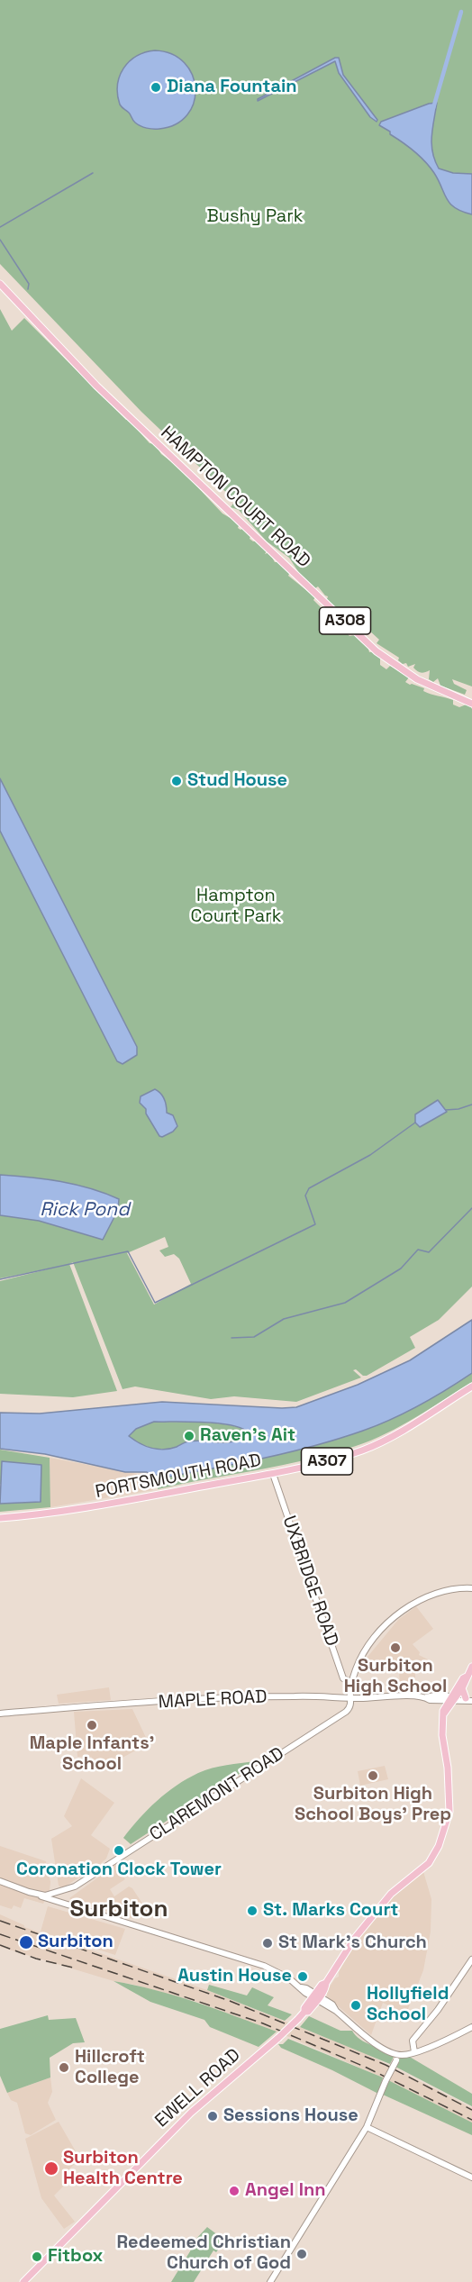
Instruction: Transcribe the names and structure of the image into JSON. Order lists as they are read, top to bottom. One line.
{"streets":{"main road":["HAMPTON COURT ROAD","A308","A307","PORTSMOUTH ROAD","EWELL ROAD"],"street":["UXBRIDGE ROAD","MAPLE ROAD","CLAREMONT ROAD"]},"crossings":[["PORTSMOUTH ROAD","UXBRIDGE ROAD"],["MAPLE ROAD","CLAREMONT ROAD"],["MAPLE ROAD","EWELL ROAD"]],"districts":["Surbiton"],"water":["Rick Pond"],"parks":["Bushy Park","Hampton Court Park"],"places":["Diana Fountain","Stud House","Raven's Ait","Surbiton High School","Maple Infants' School","Surbiton High School Boys' Prep","Coronation Clock Tower","St. Marks Court","Surbiton","St Mark's Church","Austin House","Hollyfield School","Hillcroft College","Sessions House","Surbiton Health Centre","Angel Inn","Redeemed Christian Church of God","Fitbox"]}
